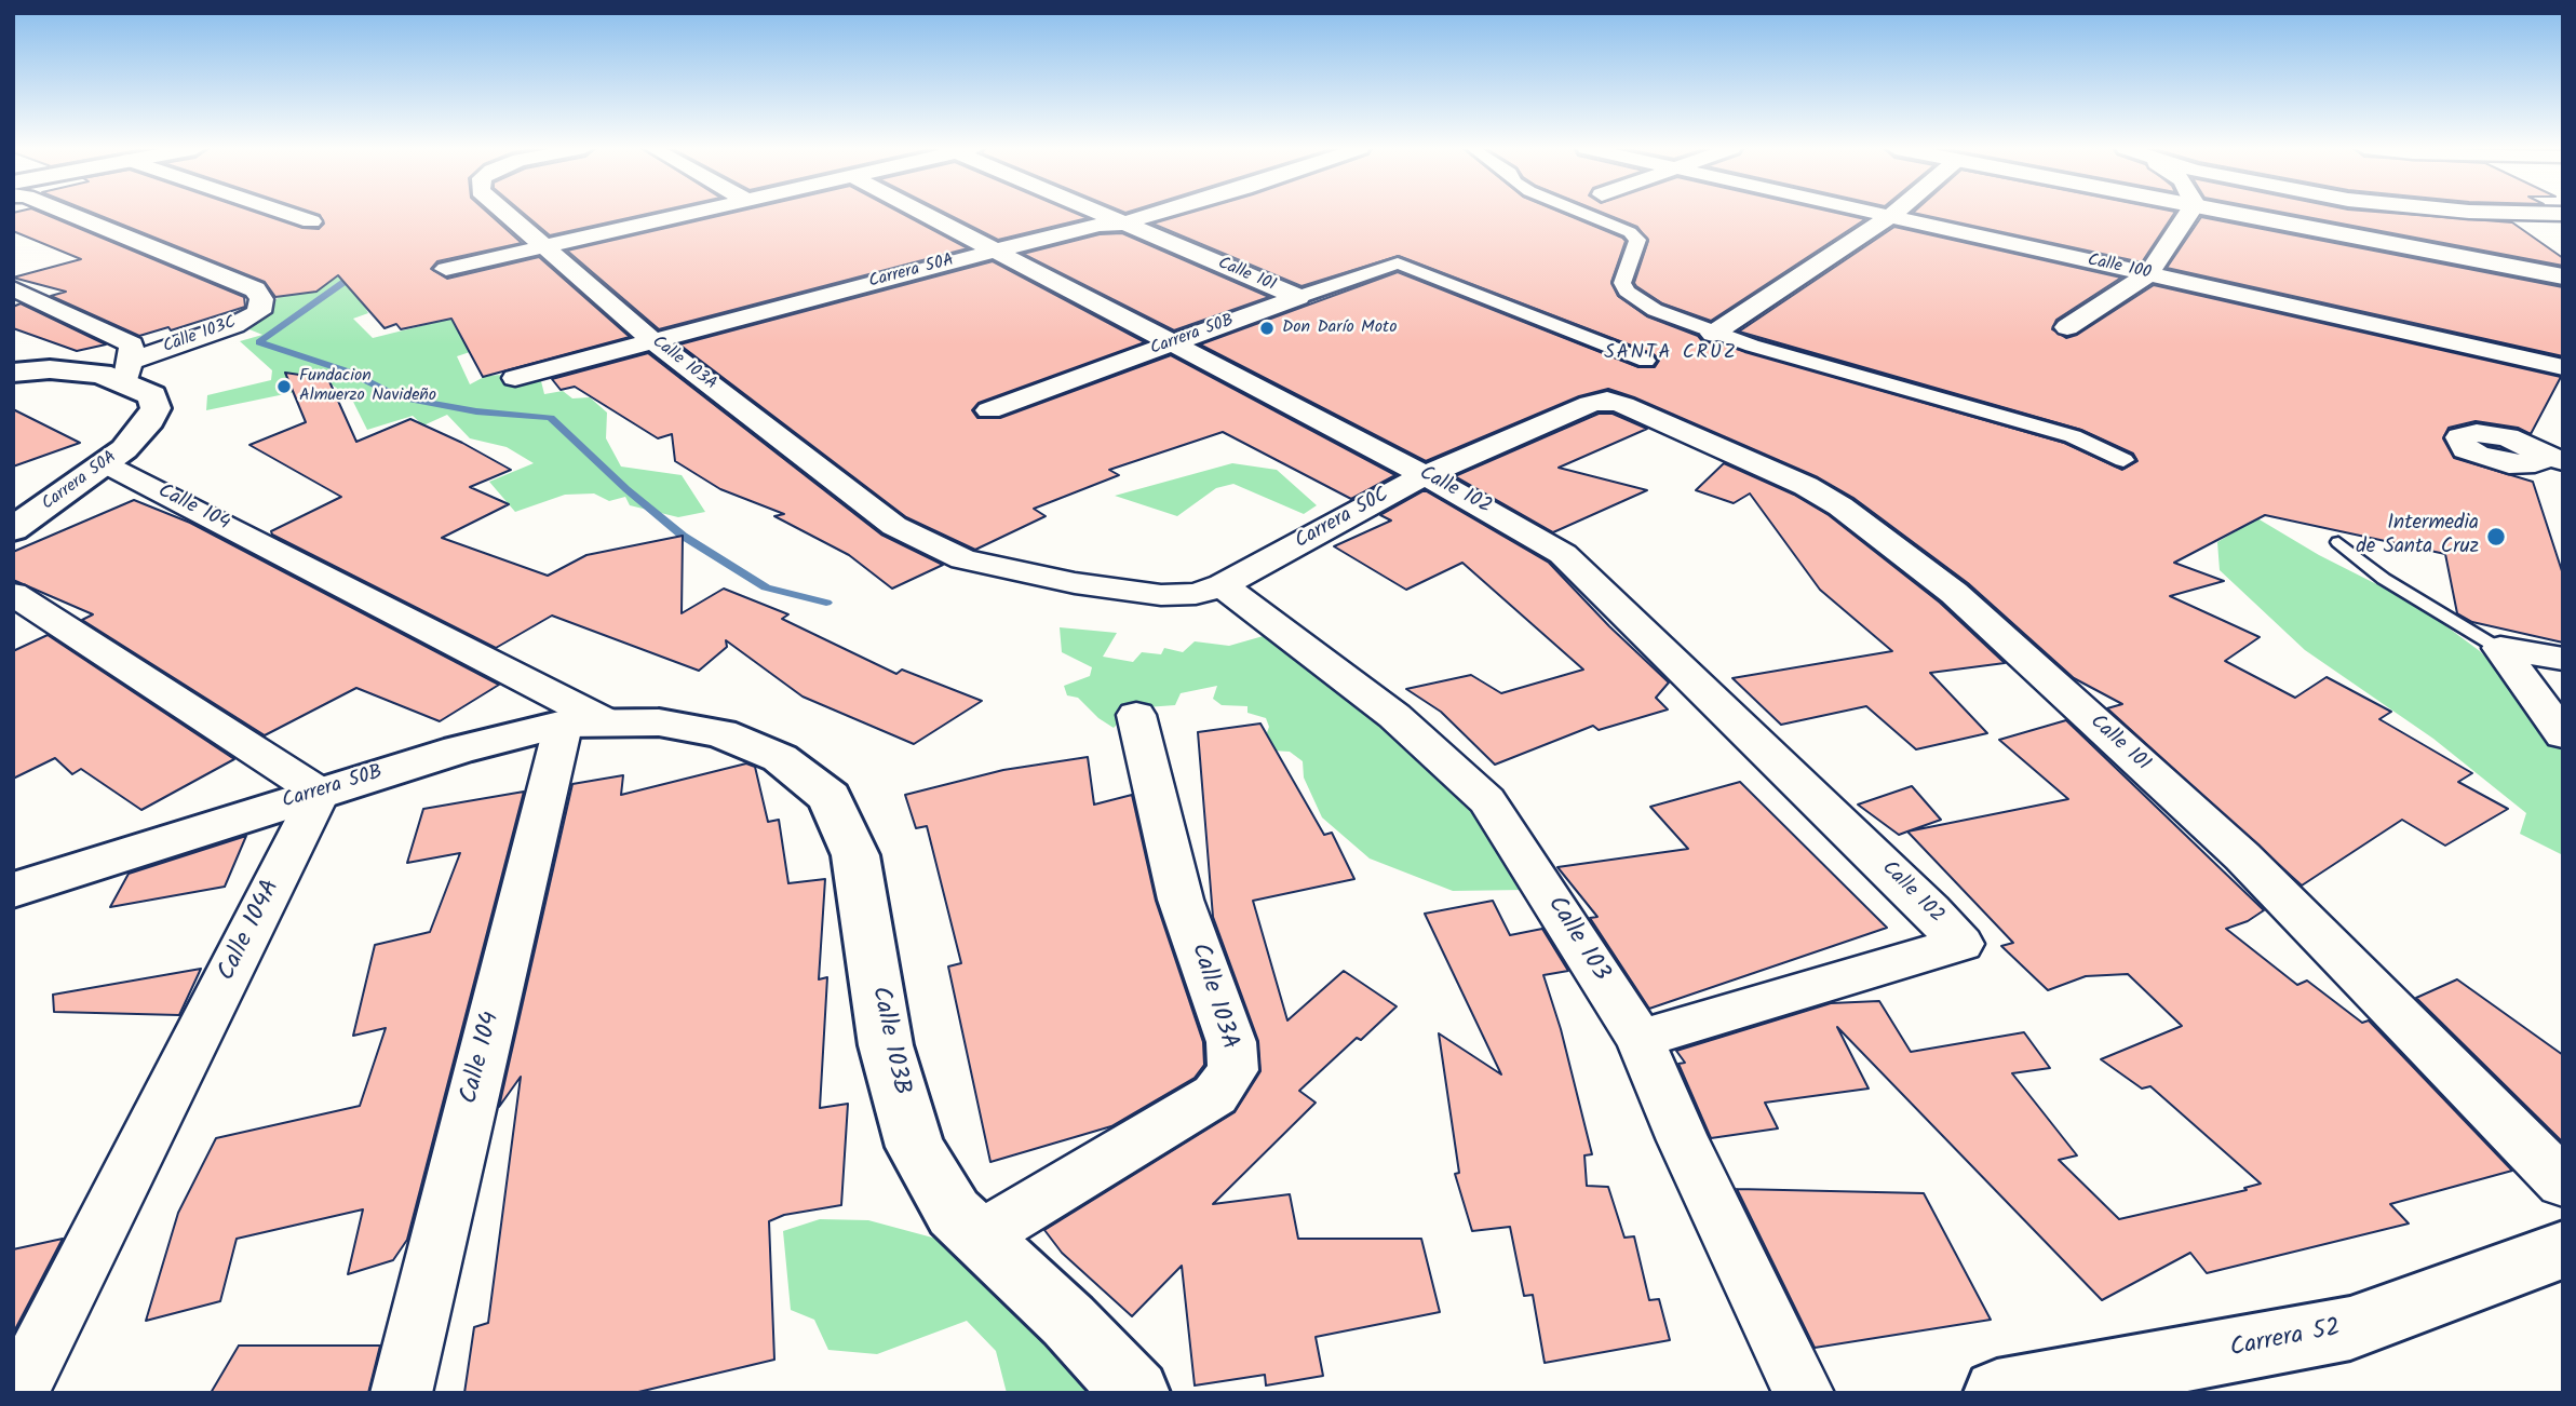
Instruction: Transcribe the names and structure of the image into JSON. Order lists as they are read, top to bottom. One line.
{"streets":{"street":["Calle 100","Carrera 50A","Calle 101","Calle 103C","Carrera 50B","Calle 103A","Calle 102","Calle 104","Carrera 50C","Calle 104A","Calle 103","Calle 103B","Carrera 52"]},"crossings":[["Carrera 50A","Calle 101"],["Carrera 50A","Calle 103C"],["Carrera 50A","Calle 103A"],["Carrera 50A","Calle 102"],["Carrera 50A","Calle 104"],["Calle 101","Carrera 50B"],["Calle 101","Carrera 50C"],["Carrera 50B","Calle 102"],["Carrera 50B","Calle 104"],["Carrera 50B","Calle 104A"],["Carrera 50B","Calle 103B"],["Calle 103A","Carrera 50C"],["Calle 103A","Calle 103B"],["Calle 102","Carrera 50C"],["Calle 102","Calle 103"],["Carrera 50C","Calle 103"]],"districts":["SANTA CRUZ"],"places":["Don Darío Moto","Fundacion Almuerzo Navideño","Intermedia de Santa Cruz"]}
